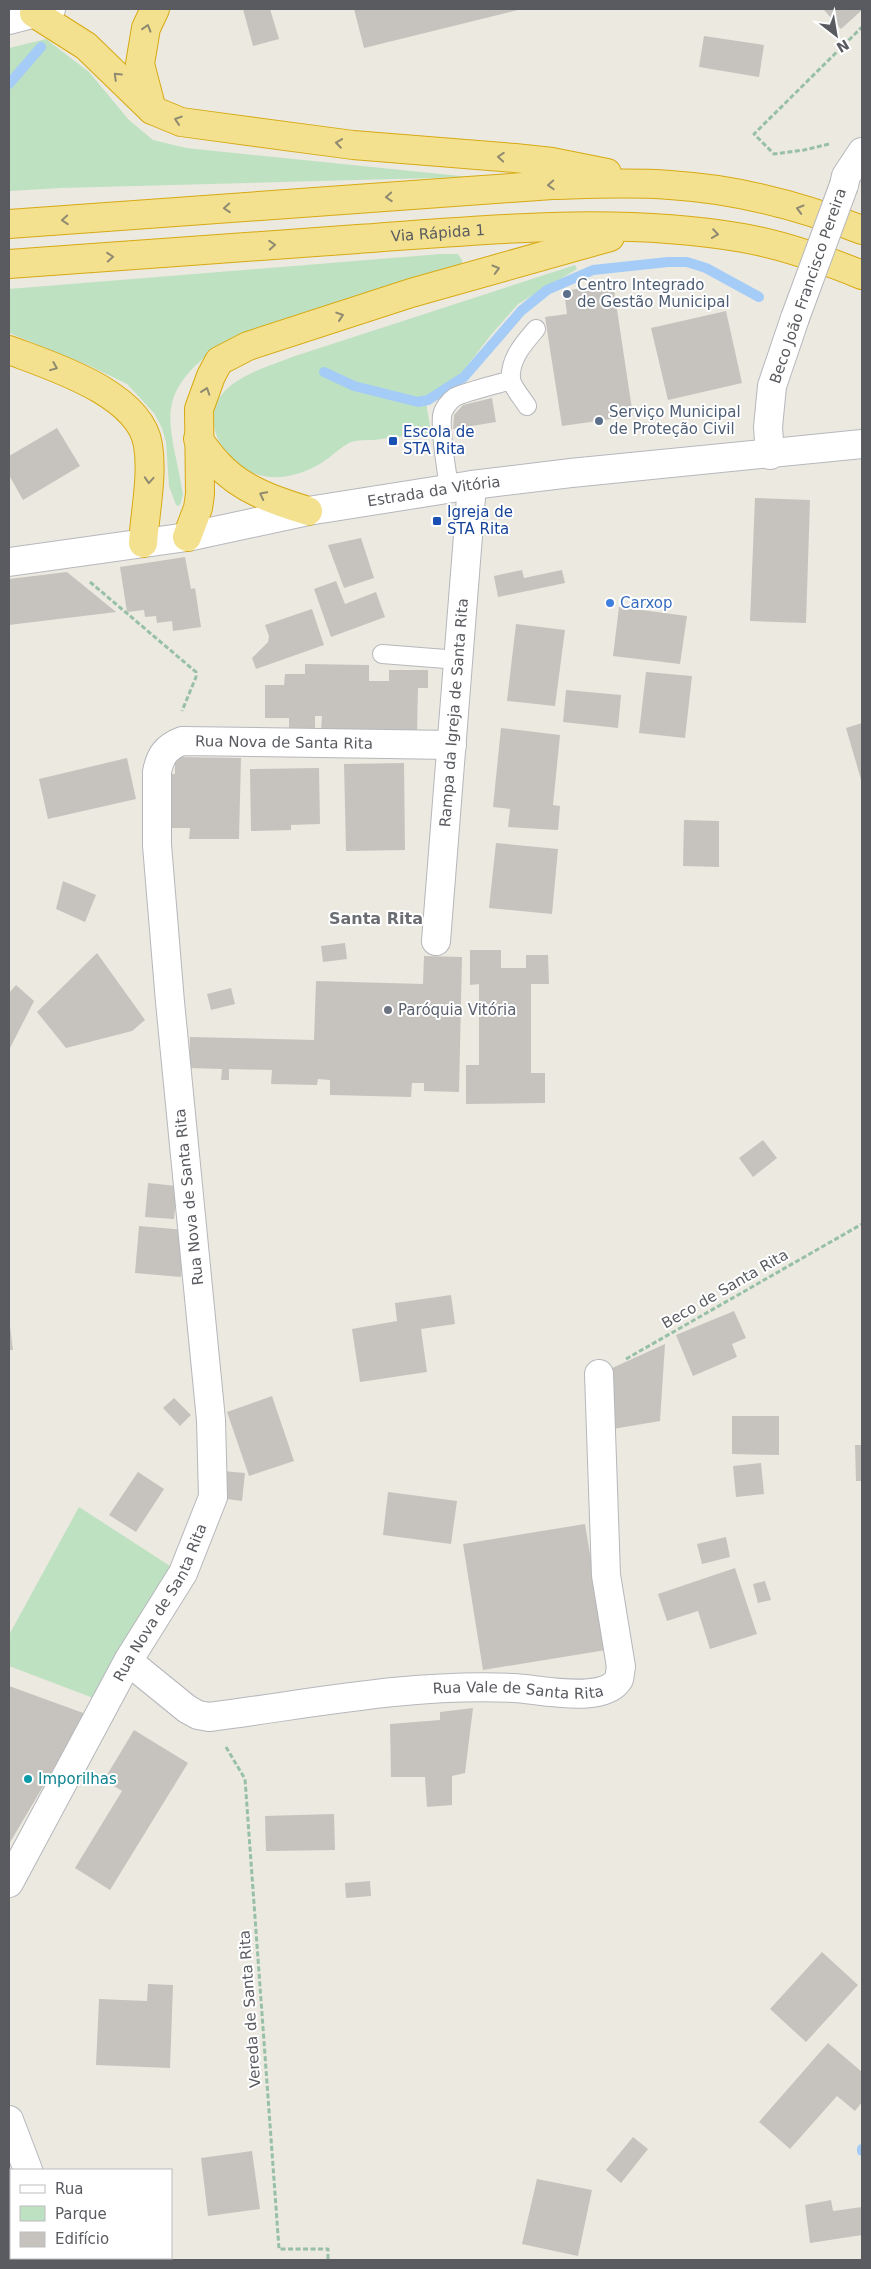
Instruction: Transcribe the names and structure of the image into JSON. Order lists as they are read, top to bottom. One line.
{"streets":{"highway":["Via Rápida 1"],"street":["Beco João Francisco Pereira","Estrada da Vitória","Rampa da Igreja de Santa Rita","Rua Nova de Santa Rita","Rua Vale de Santa Rita"],"path":["Beco de Santa Rita","Vereda de Santa Rita"]},"crossings":[["Beco João Francisco Pereira","Estrada da Vitória"],["Estrada da Vitória","Rampa da Igreja de Santa Rita"],["Rampa da Igreja de Santa Rita","Rua Nova de Santa Rita"],["Beco de Santa Rita","Rua Vale de Santa Rita"],["Rua Vale de Santa Rita","Vereda de Santa Rita"]],"districts":["Santa Rita"],"places":{"other":["Centro Integrado de Gestão Municipal","Serviço Municipal de Proteção Civil","Carxop","Paróquia Vitória","Imporilhas"],"transit":["Escola de STA Rita","Igreja de STA Rita"]},"legend":["Rua","Parque","Edifício"],"north":"bottom right"}
